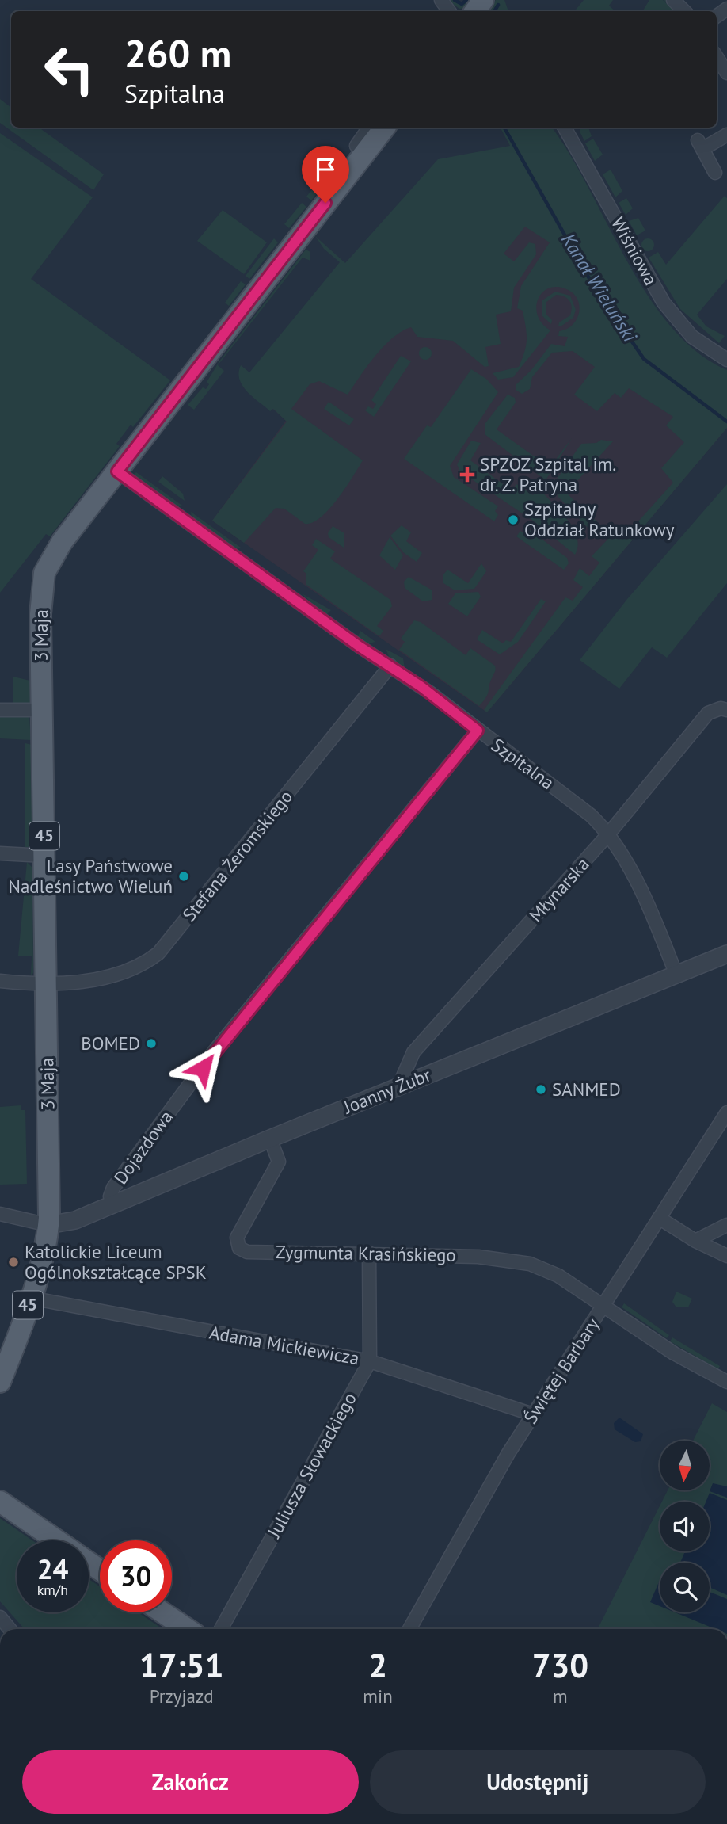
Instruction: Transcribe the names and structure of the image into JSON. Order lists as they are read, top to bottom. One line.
{"streets":{"main road":["3 Maja","45"],"street":["Wiśniowa","Szpitalna","Stefana Żeromskiego","Młynarska","Joanny Żubr","Dojazdowa","Zygmunta Krasińskiego","Adama Mickiewicza","Świętej Barbary","Juliusza Słowackiego"]},"crossings":[["3 Maja","Szpitalna"],["3 Maja","45"],["3 Maja","Stefana Żeromskiego"],["3 Maja","Joanny Żubr"],["Szpitalna","Stefana Żeromskiego"],["Szpitalna","Młynarska"],["Szpitalna","Joanny Żubr"],["Szpitalna","Dojazdowa"],["45","Joanny Żubr"],["45","Adama Mickiewicza"],["Młynarska","Joanny Żubr"],["Joanny Żubr","Dojazdowa"],["Joanny Żubr","Zygmunta Krasińskiego"],["Zygmunta Krasińskiego","Świętej Barbary"],["Zygmunta Krasińskiego","Juliusza Słowackiego"],["Adama Mickiewicza","Świętej Barbary"],["Adama Mickiewicza","Juliusza Słowackiego"]],"water":["Kanał Wieluński"],"places":{"health":["SPZOZ Szpital im. dr. Z. Patryna"],"other":["Szpitalny Oddział Ratunkowy","Lasy Państwowe Nadleśnictwo Wieluń","BOMED","SANMED","Katolickie Liceum Ogólnokształcące SPSK"]},"north":"bottom","page":{"turn":["260 m","Szpitalna"],"speed":"24 km/h","limit":"30","eta":["17:51","Przyjazd","2","min","730","m"],"buttons":["Zakończ","Udostępnij"]}}
